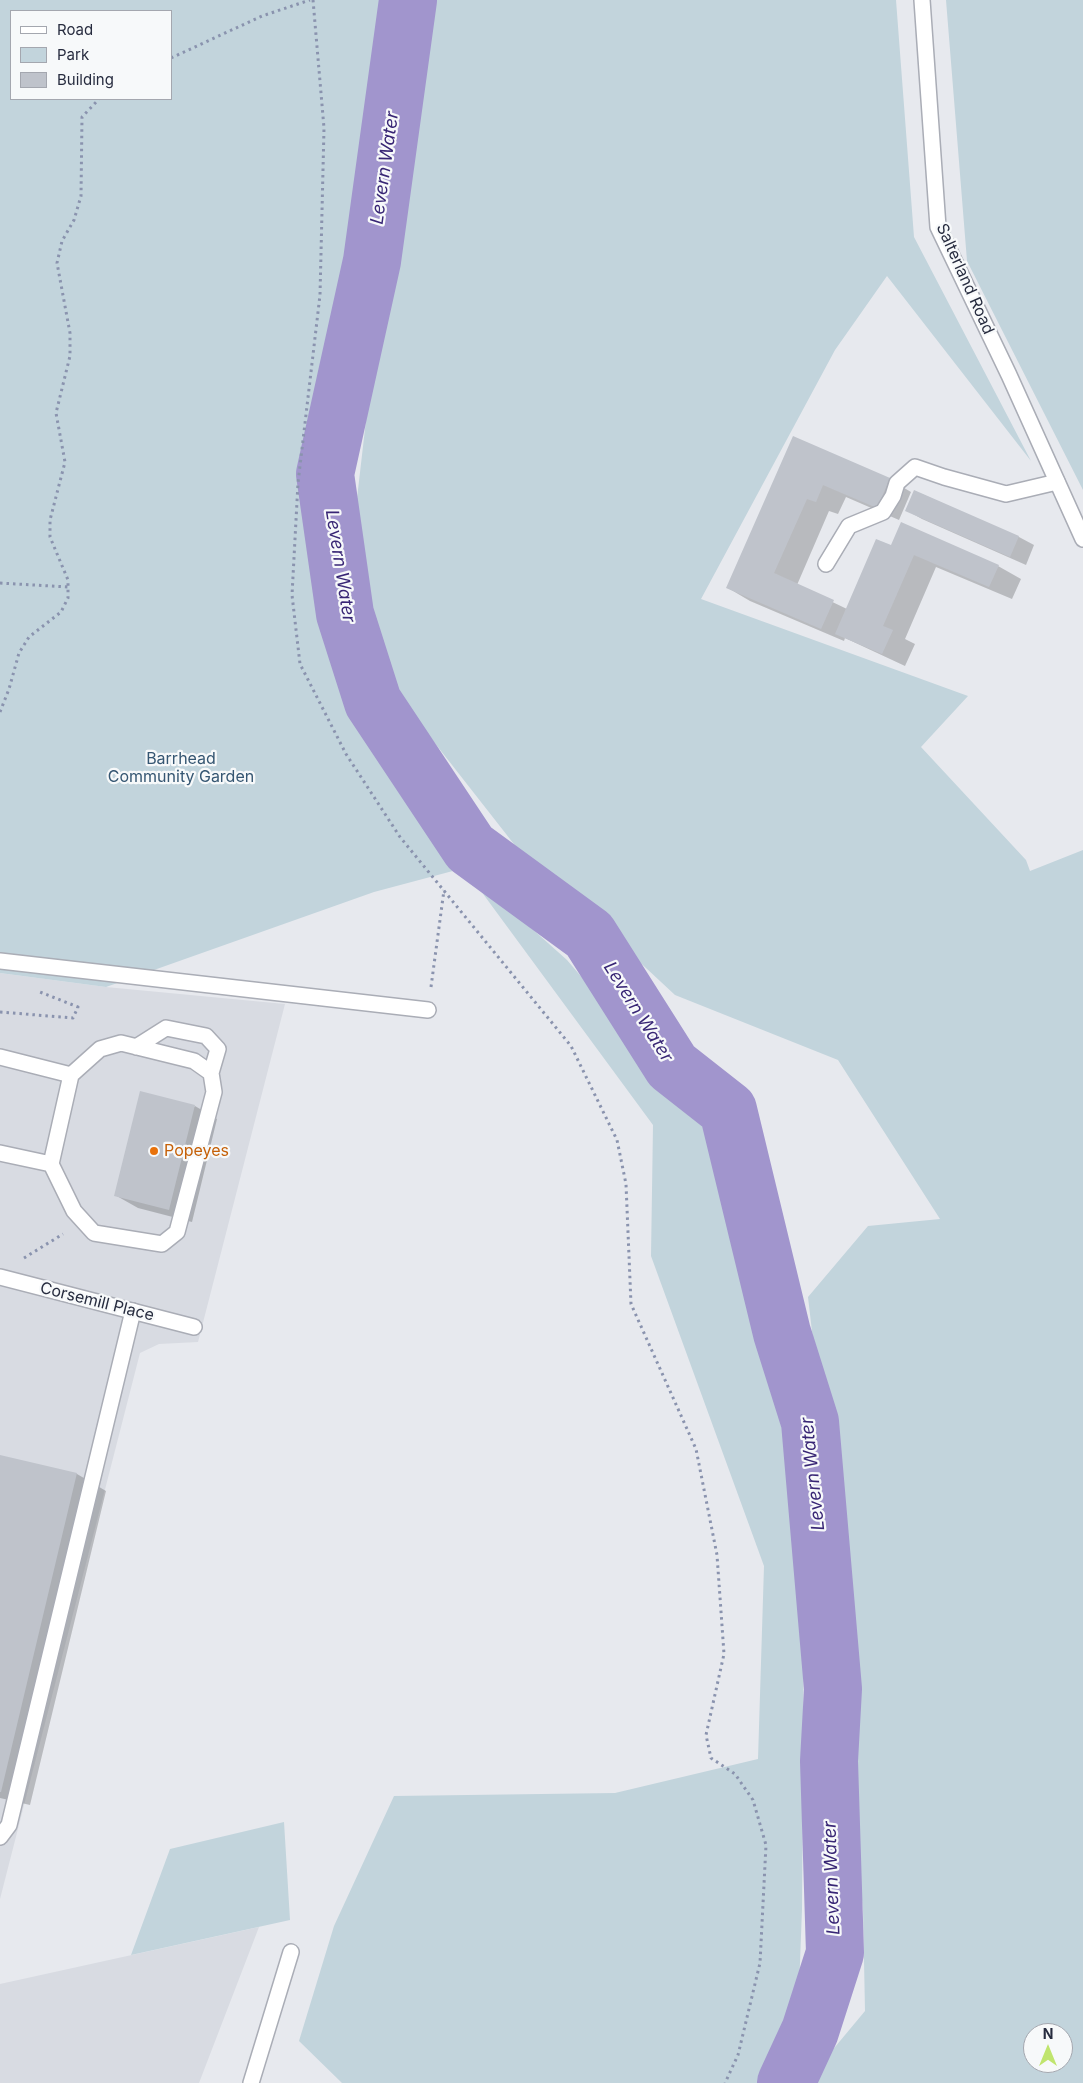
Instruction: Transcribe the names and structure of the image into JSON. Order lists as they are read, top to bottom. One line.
{"streets":{"street":["Salterland Road","Corsemill Place"]},"water":["Levern Water"],"parks":["Barrhead Community Garden"],"places":["Popeyes"],"legend":["Road","Park","Building"],"north":"top"}
